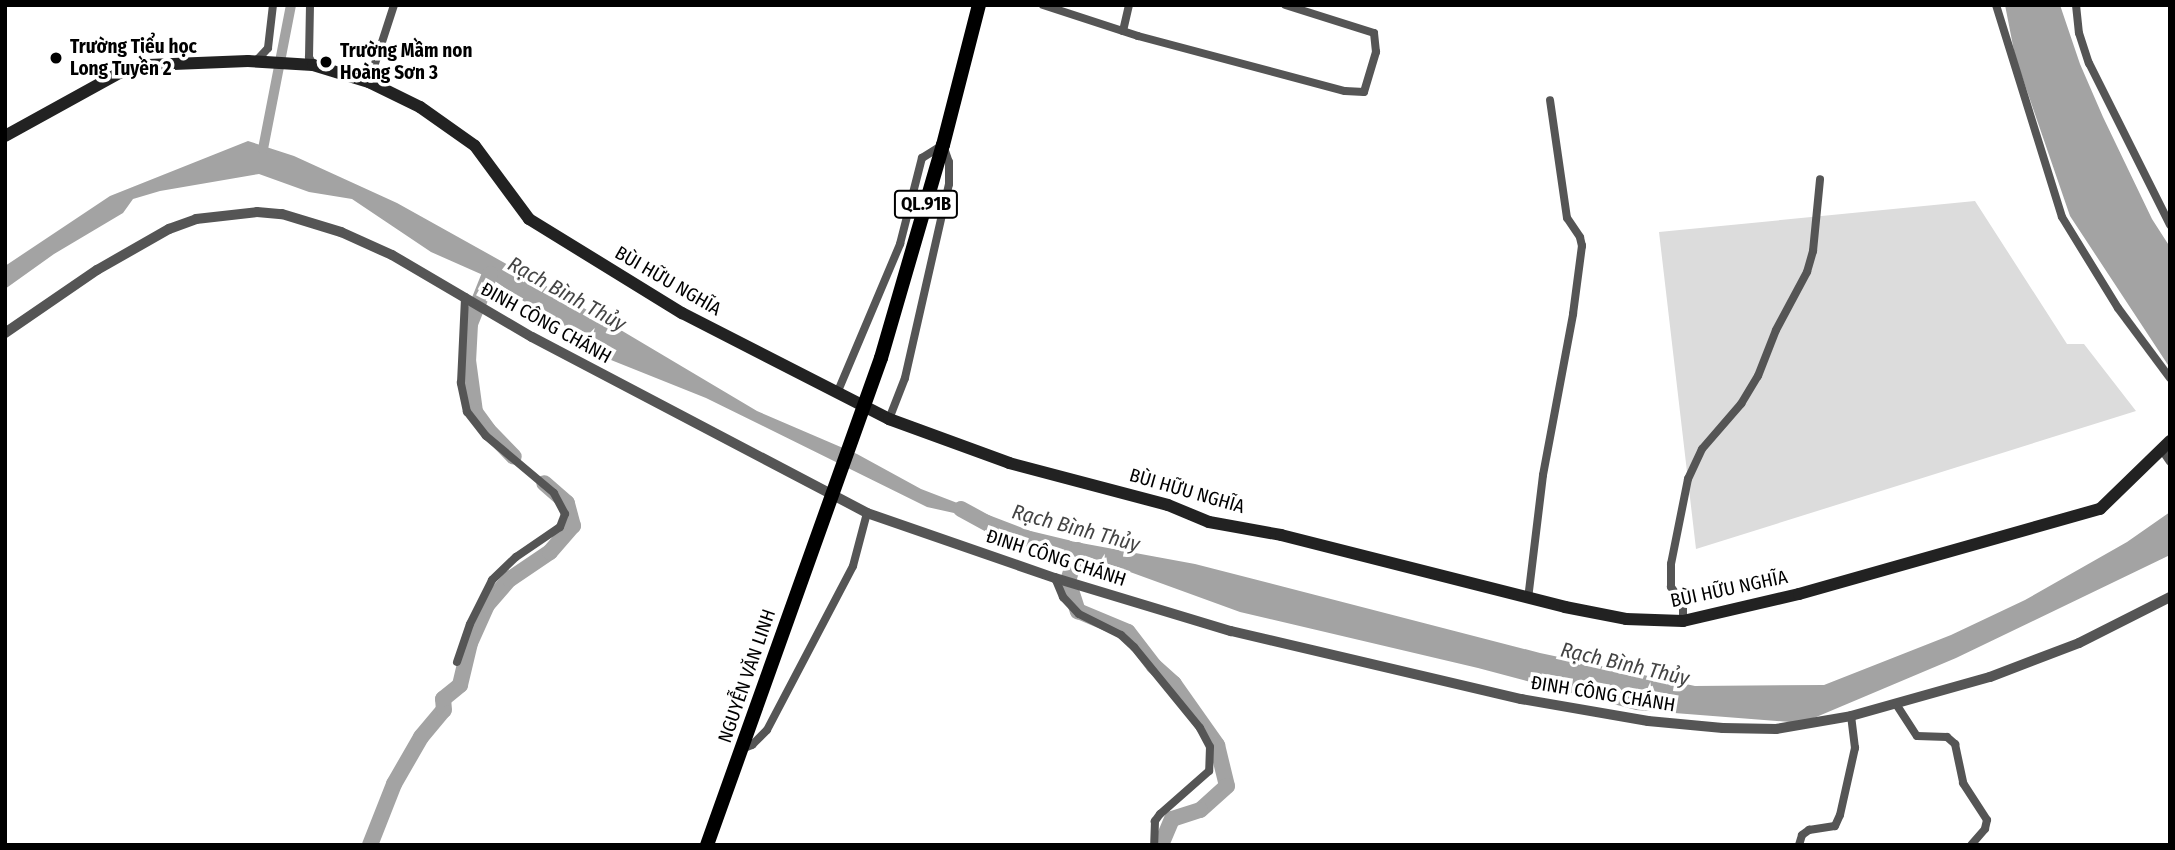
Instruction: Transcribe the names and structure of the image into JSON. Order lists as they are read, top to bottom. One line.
{"streets":{"highway":["QL.91B","NGUYỄN VĂN LINH"],"main road":["BÙI HỮU NGHĨA"],"street":["ĐINH CÔNG CHÁNH"]},"crossings":[["QL.91B","NGUYỄN VĂN LINH"]],"water":["Rạch Bình Thủy"],"places":["Trường Tiểu học Long Tuyền 2","Trường Mầm non Hoàng Sơn 3"]}
